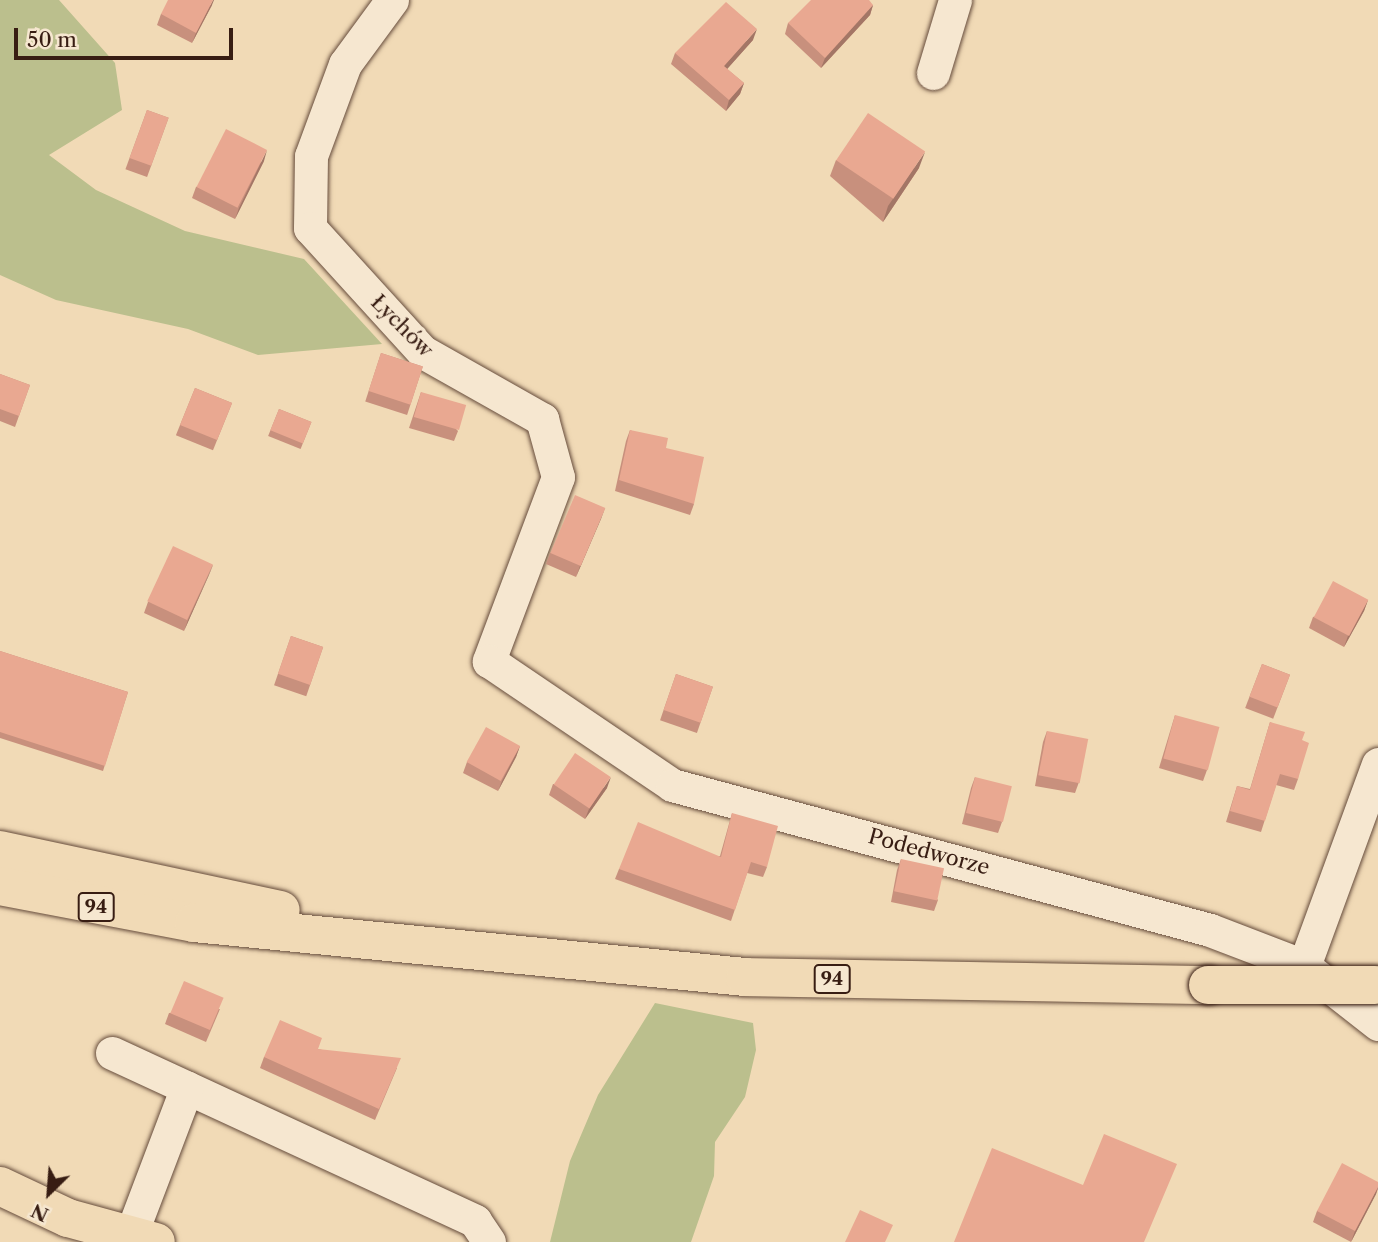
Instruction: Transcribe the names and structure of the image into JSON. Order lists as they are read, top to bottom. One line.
{"streets":{"main road":["94"],"street":["Łychów","Podedworze"]},"crossings":[["Łychów","Podedworze"]],"scale_bar":"50 m","north":"bottom left"}
